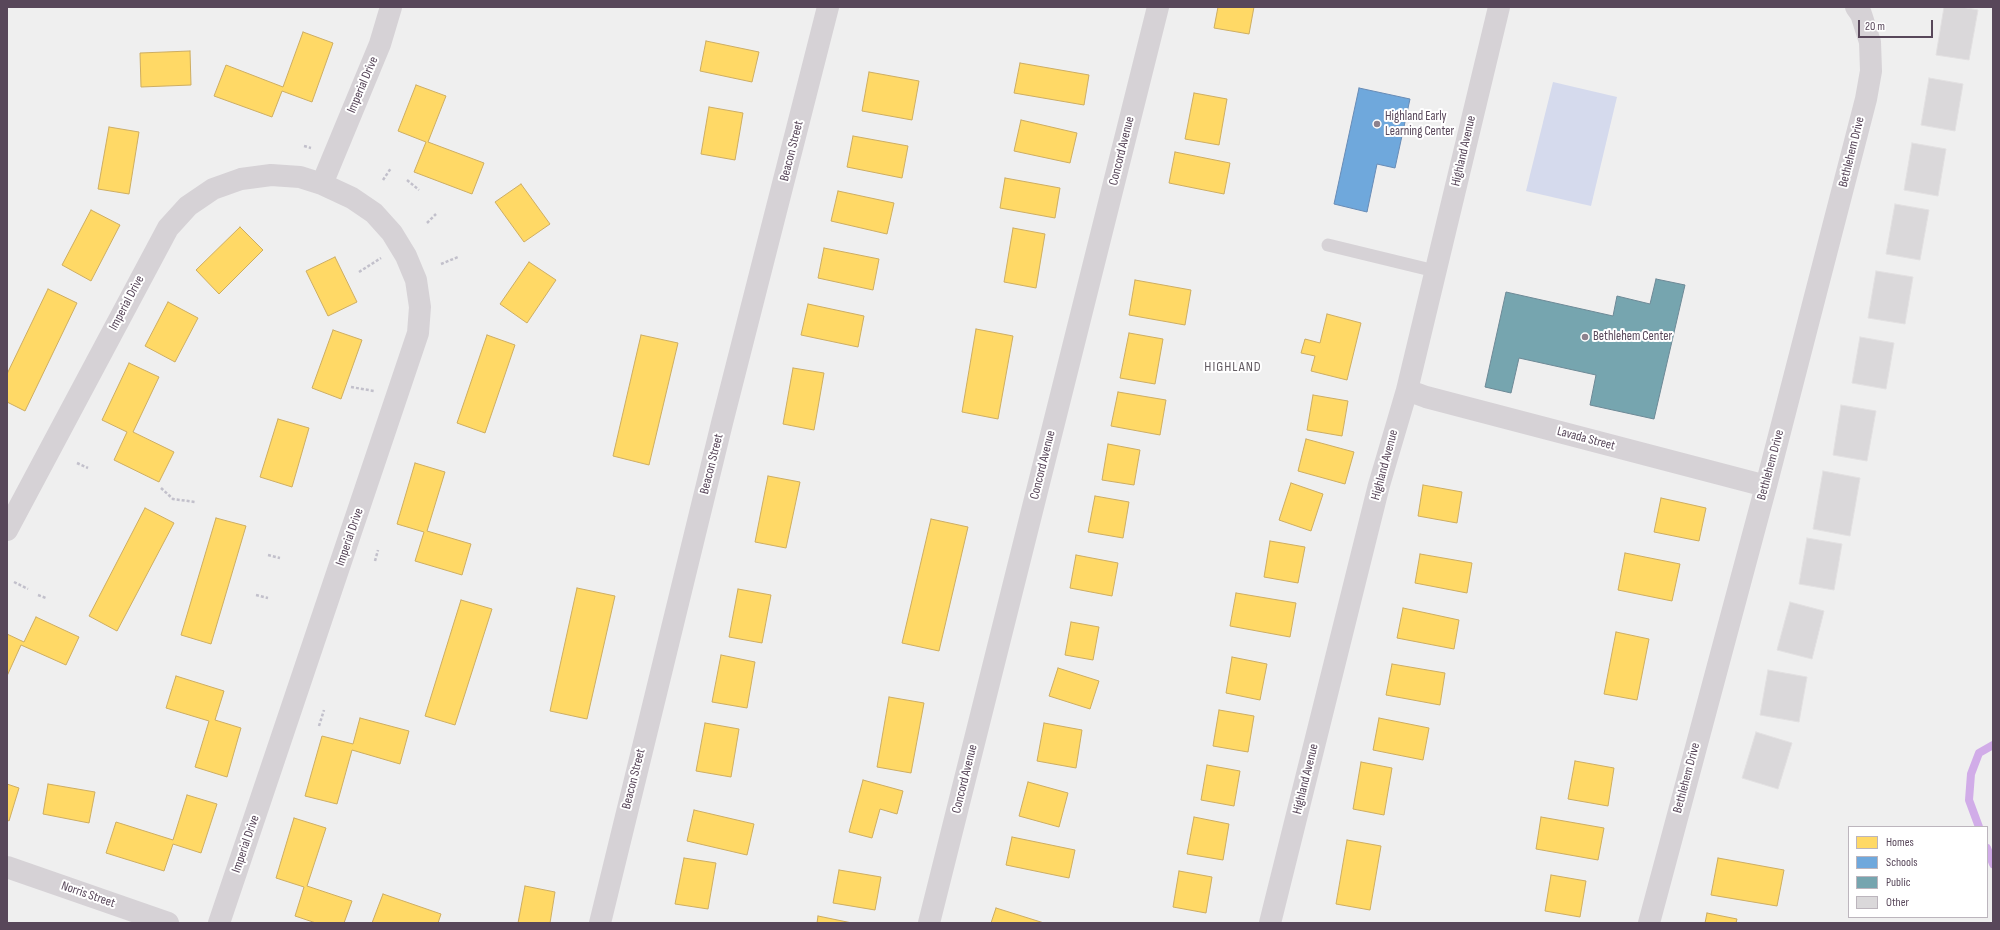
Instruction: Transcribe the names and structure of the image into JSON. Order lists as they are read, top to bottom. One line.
{"streets":{"street":["Imperial Drive","Beacon Street","Concord Avenue","Highland Avenue","Bethlehem Drive","Lavada Street","Norris Street"]},"crossings":[["Highland Avenue","Lavada Street"],["Bethlehem Drive","Lavada Street"]],"districts":["HIGHLAND"],"places":["Highland Early Learning Center","Bethlehem Center"],"legend":["Homes","Schools","Public","Other"],"scale_bar":"20 m"}
